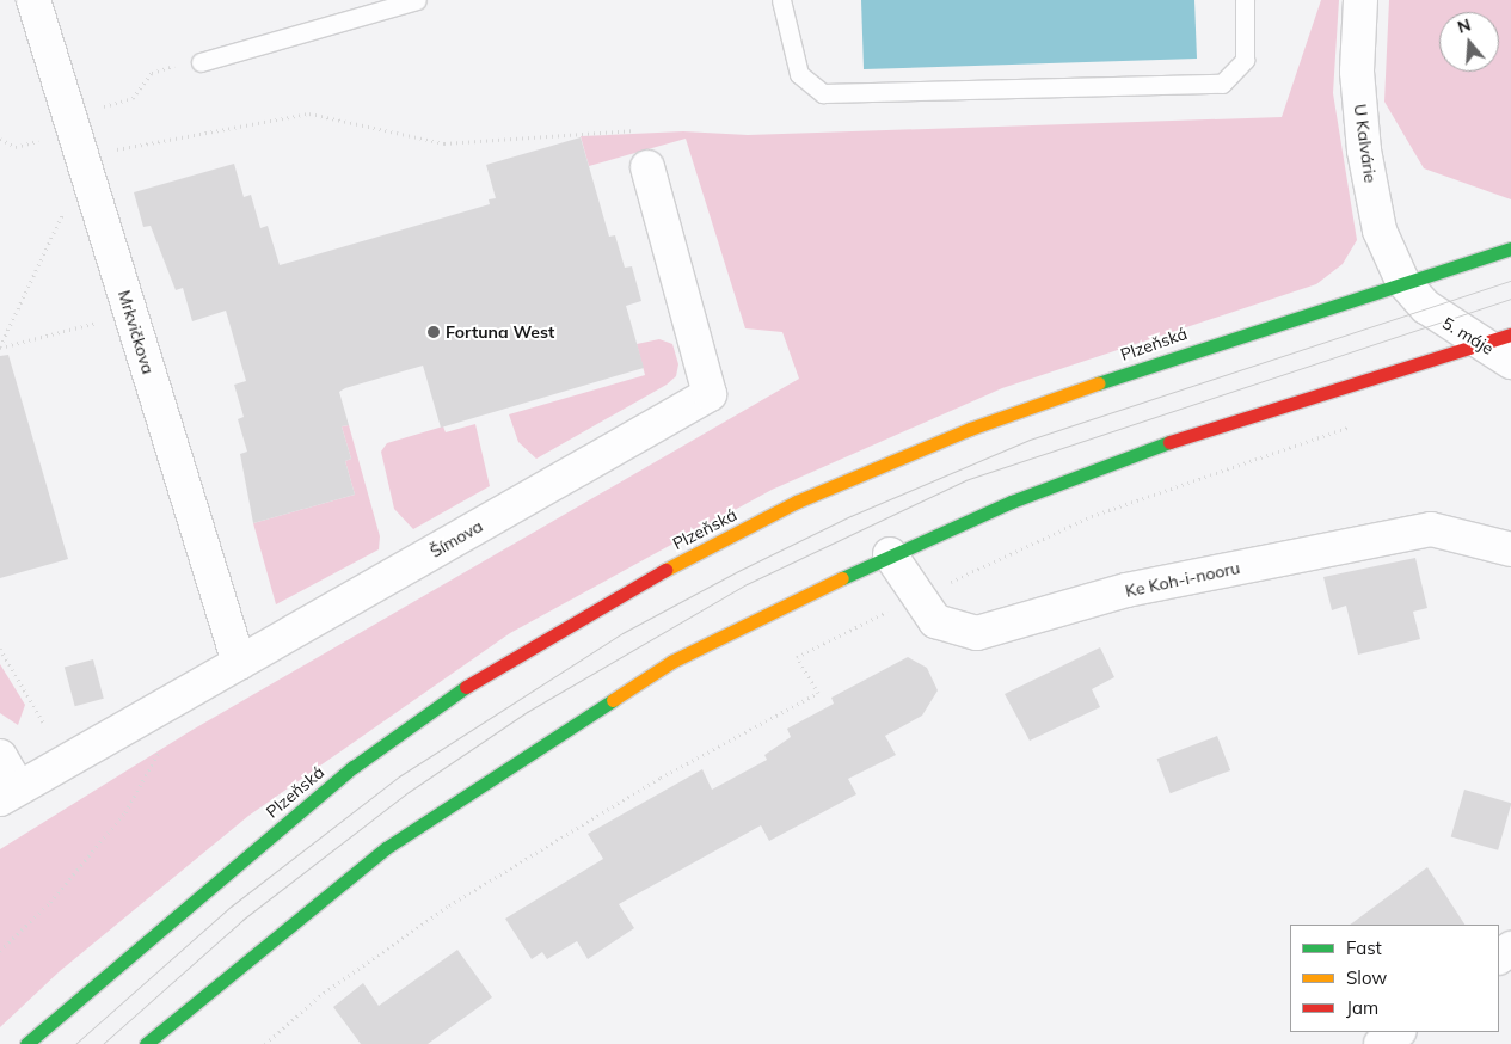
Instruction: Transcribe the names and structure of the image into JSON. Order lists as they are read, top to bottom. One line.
{"streets":{"main road":["Plzeňská"],"street":["U Kalvárie","Mrkvičkova","5. máje","Šímova","Ke Koh-i-nooru"]},"crossings":[["U Kalvárie","5. máje"],["U Kalvárie","Plzeňská"],["Mrkvičkova","Šímova"],["5. máje","Plzeňská"]],"places":["Fortuna West"],"legend":["Fast","Slow","Jam"],"north":"top"}
